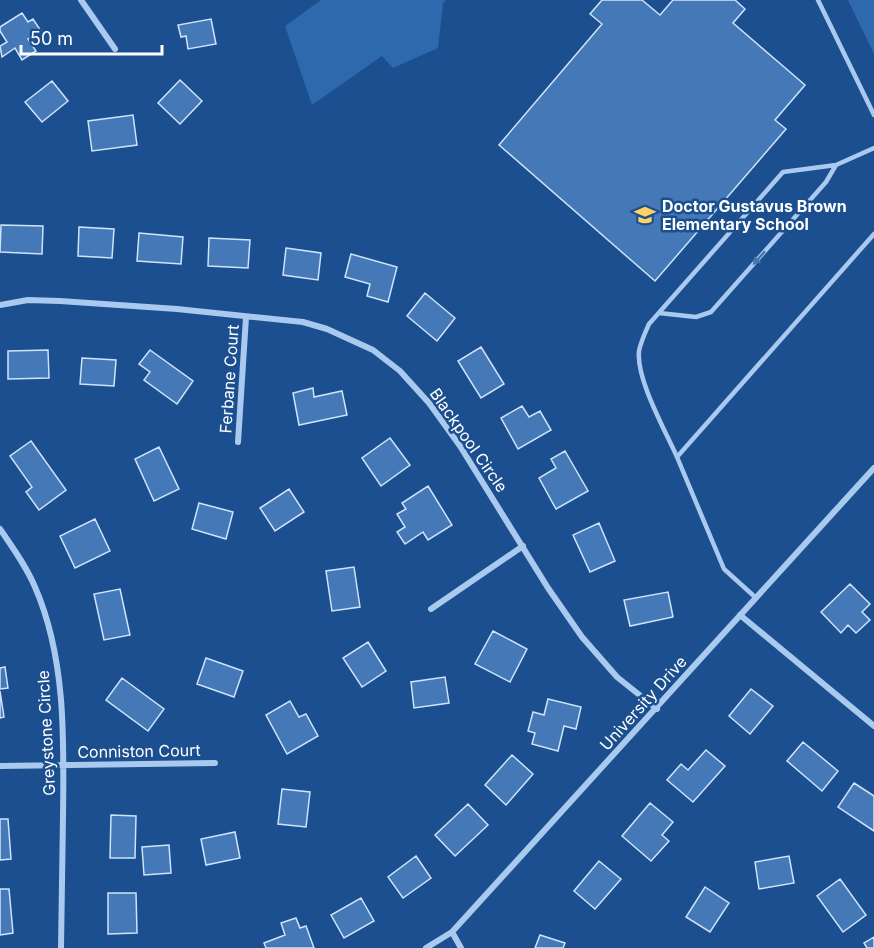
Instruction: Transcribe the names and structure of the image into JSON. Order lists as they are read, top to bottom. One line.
{"streets":{"street":["Ferbane Court","Blackpool Circle","University Drive","Greystone Circle","Conniston Court"]},"crossings":[["Ferbane Court","Blackpool Circle"],["Blackpool Circle","University Drive"],["Greystone Circle","Conniston Court"]],"places":{"school or university":["Doctor Gustavus Brown Elementary School"]},"scale_bar":"50 m"}
